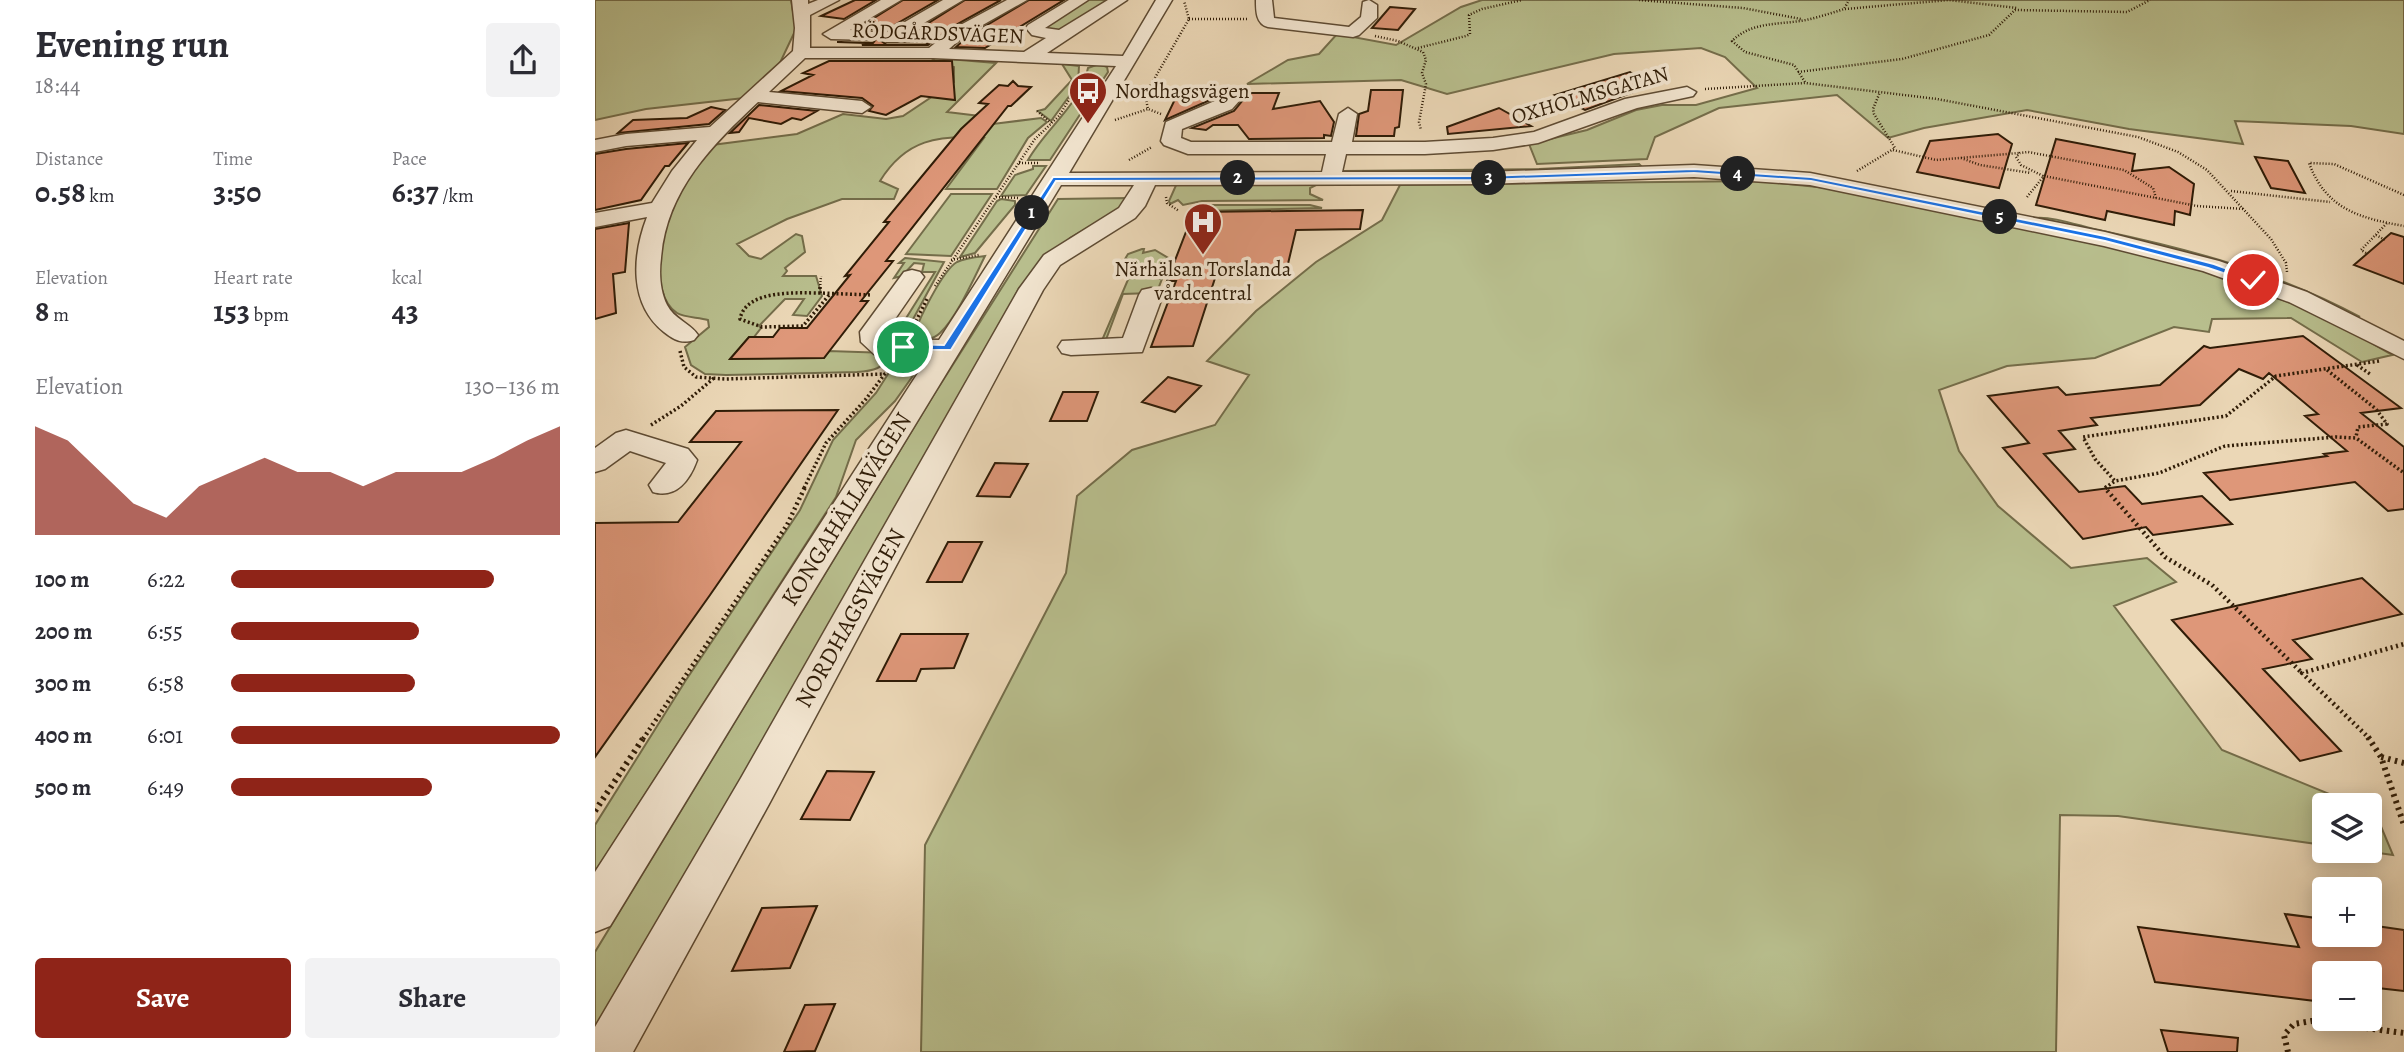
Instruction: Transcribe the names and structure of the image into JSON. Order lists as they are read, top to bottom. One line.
{"streets":{"street":["RÖDGÅRDSVÄGEN","OXHOLMSGATAN","KONGAHÄLLAVÄGEN","NORDHAGSVÄGEN"]},"crossings":[["RÖDGÅRDSVÄGEN","KONGAHÄLLAVÄGEN"]],"places":{"bus stop":["Nordhagsvägen"],"hospital":["Närhälsan Torslanda vårdcentral"]},"page":{"heading":["Evening run","18:44"],"stats":[["Distance","0.58 km"],["Time","3:50"],["Pace","6:37 /km"],["Elevation","8 m"],["Heart rate","153 bpm"],["kcal","43"]],"pins":["4","2","3","1","5"],"chart":["Elevation","130–136 m"],"list":[{"name":"100 m","note":"6:22"},{"name":"200 m","note":"6:55"},{"name":"300 m","note":"6:58"},{"name":"400 m","note":"6:01"},{"name":"500 m","note":"6:49"}],"map_buttons":["+","−"],"buttons":["Save","Share"]}}
